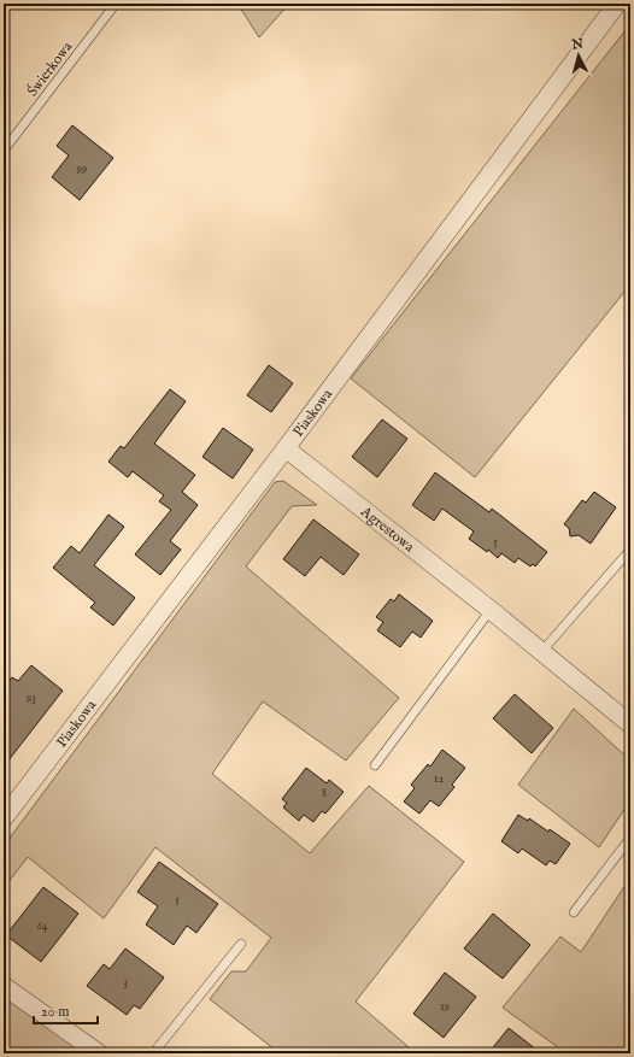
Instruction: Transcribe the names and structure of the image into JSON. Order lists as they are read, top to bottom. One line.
{"streets":{"street":["Piaskowa","Agrestowa"],"lane":["Świerkowa"]},"crossings":[["Piaskowa","Agrestowa"]],"house_numbers":["99","5","93","12","8","5","64","3","19"],"scale_bar":"20 m","north":"top"}
